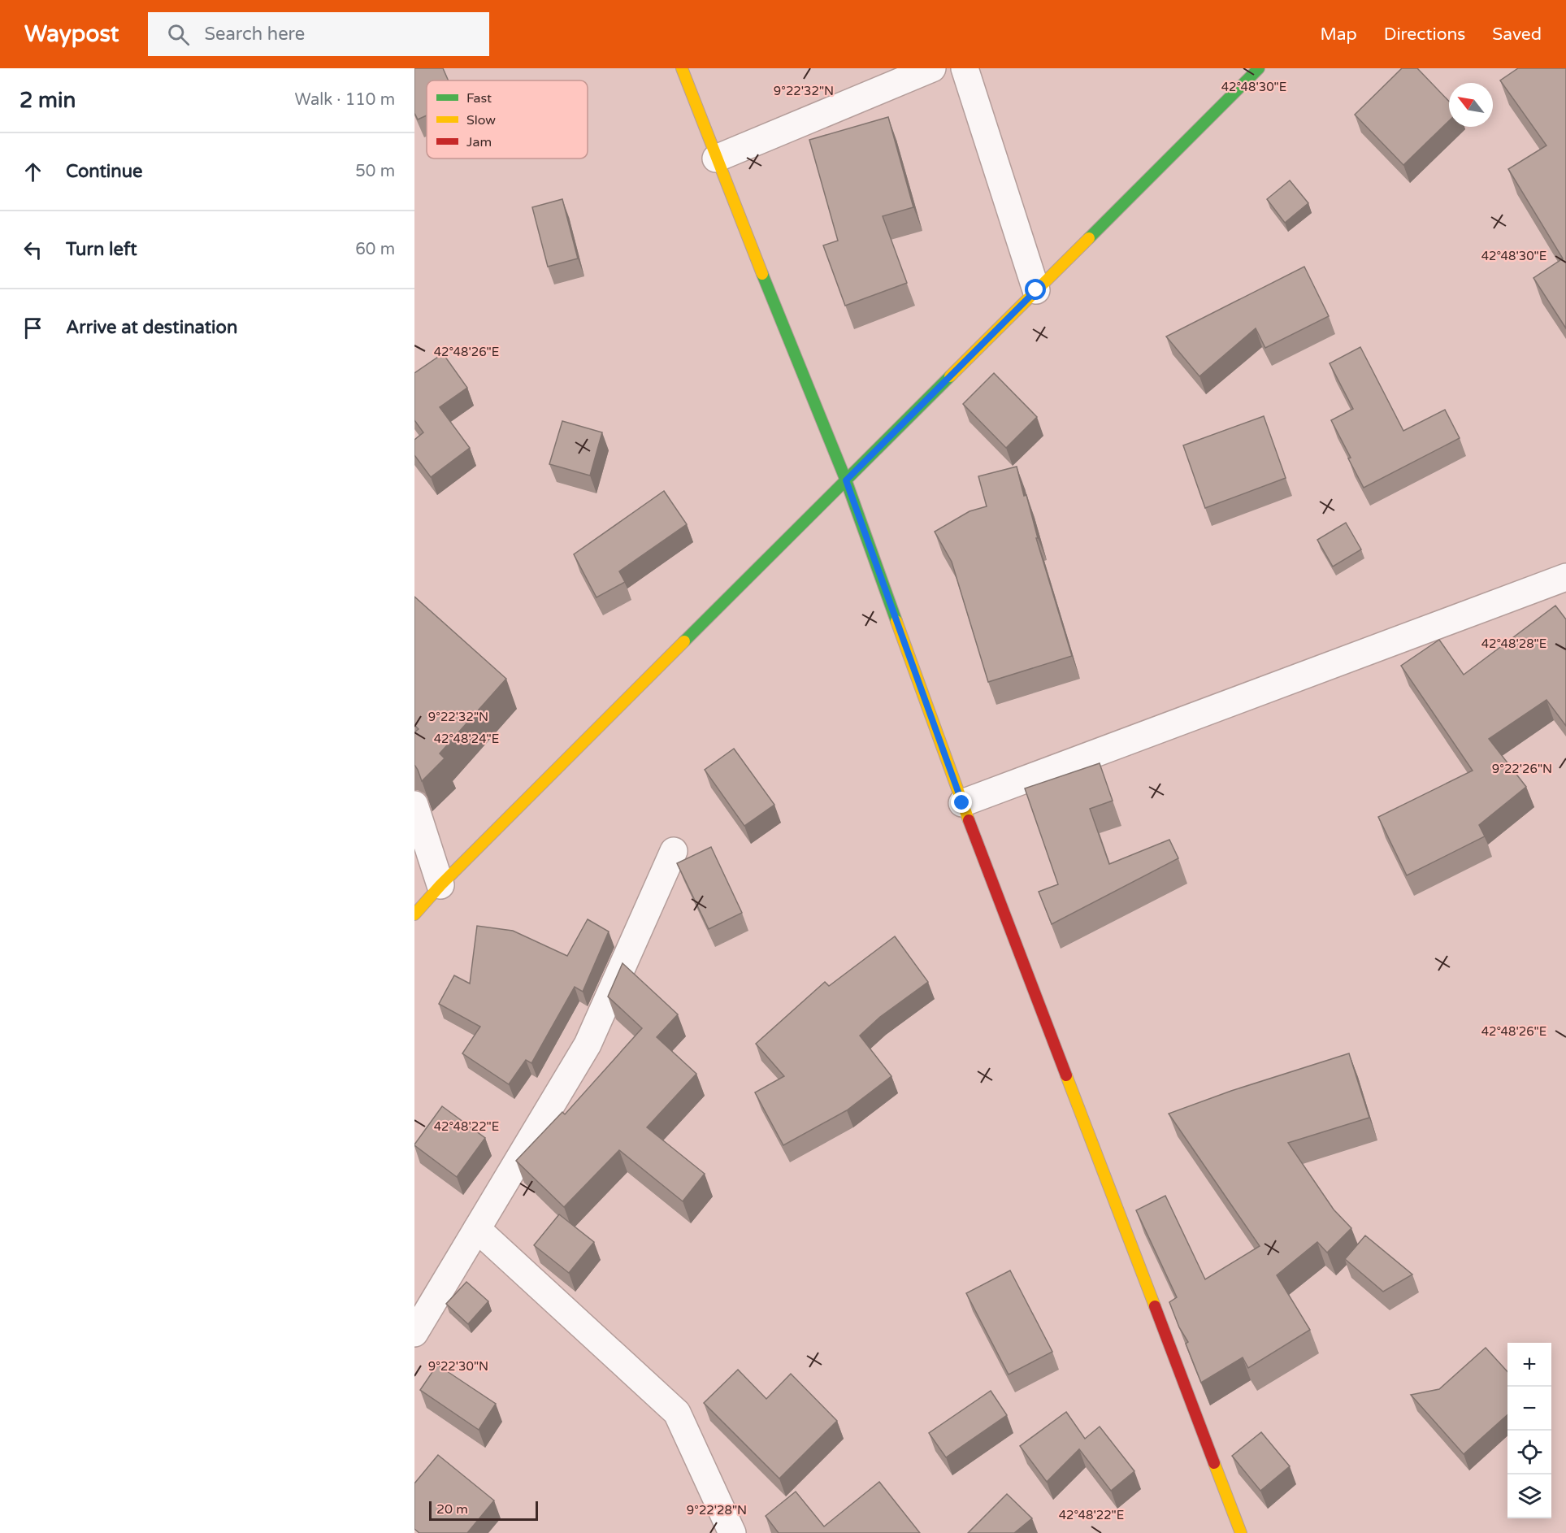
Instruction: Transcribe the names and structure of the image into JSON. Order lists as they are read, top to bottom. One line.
{"legend":["Fast","Slow","Jam"],"scale_bar":"20 m","north":"top left","page":{"header":"Waypost","search":"Search here","nav":["Map","Directions","Saved"],"heading":["2 min","Walk · 110 m"],"list":[["Continue","50 m"],["Turn left","60 m"],"Arrive at destination"],"map_buttons":["+","−"],"scale":"20 m"},"coordinates":["42°48'30\"E","9°22'32\"N","42°48'26\"E","42°48'28\"E","42°48'24\"E","9°22'26\"N","42°48'22\"E","9°22'30\"N","9°22'28\"N"]}
